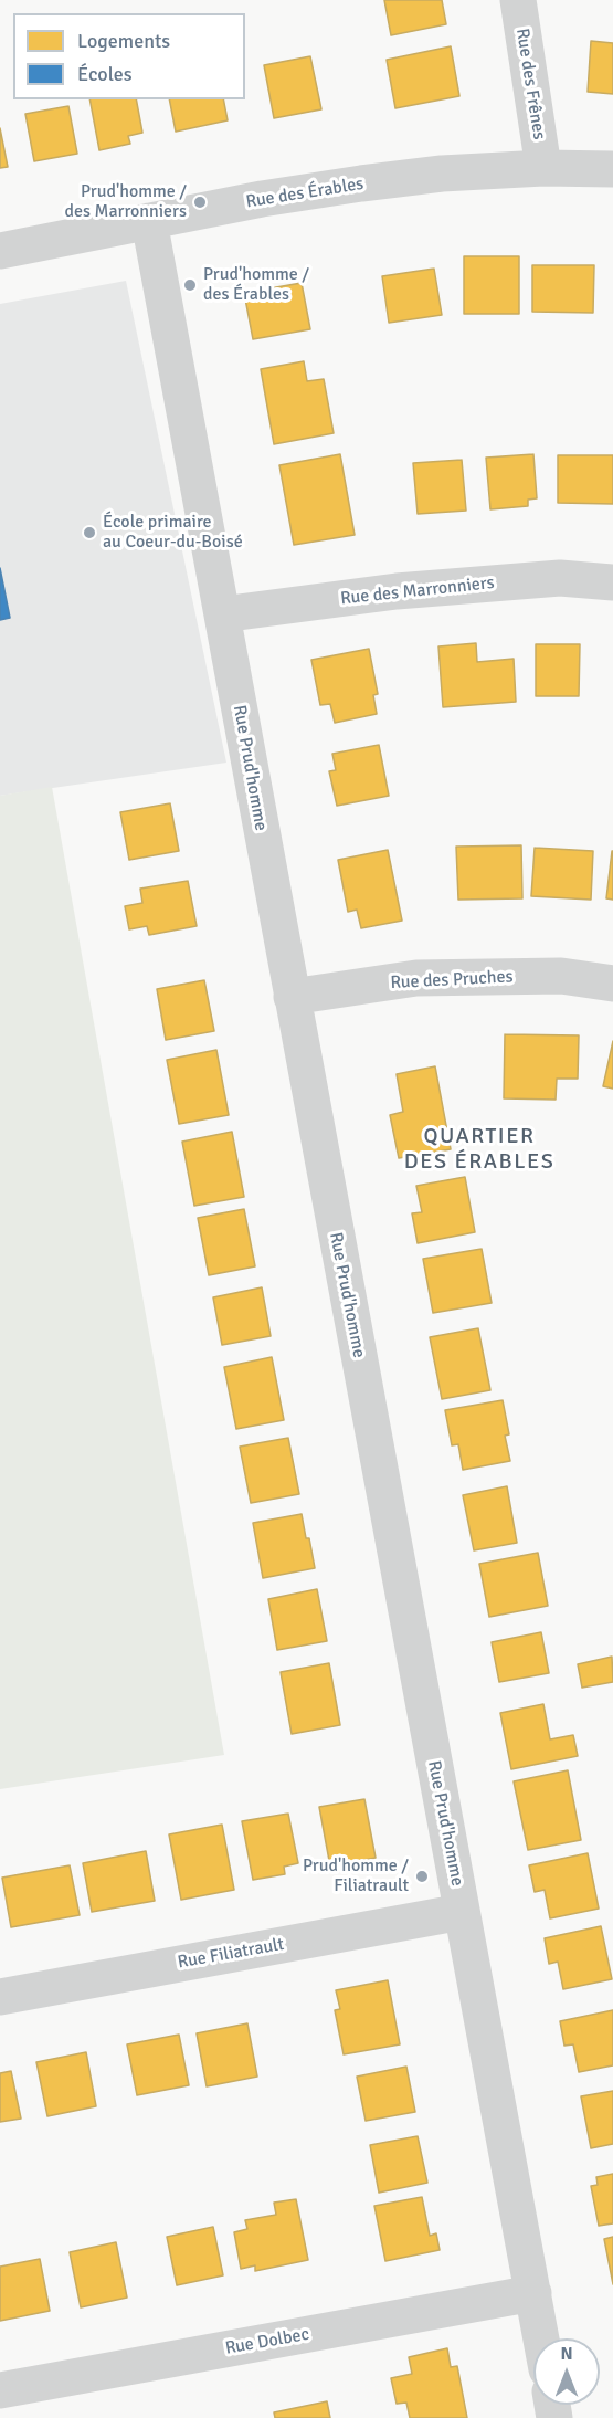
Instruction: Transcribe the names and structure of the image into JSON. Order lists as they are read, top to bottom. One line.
{"streets":{"street":["Rue des Frênes","Rue des Érables","Rue des Marronniers","Rue Prud'homme","Rue des Pruches","Rue Filiatrault","Rue Dolbec"]},"crossings":[["Rue des Frênes","Rue des Érables"],["Rue des Érables","Rue Prud'homme"],["Rue des Marronniers","Rue Prud'homme"],["Rue Prud'homme","Rue des Pruches"],["Rue Prud'homme","Rue Filiatrault"],["Rue Prud'homme","Rue Dolbec"]],"districts":["QUARTIER DES ÉRABLES"],"places":["Prud'homme / des Marronniers","Prud'homme / des Érables","École primaire au Coeur‑du‑Boisé","Prud'homme / Filiatrault"],"legend":["Logements","Écoles"],"north":"top"}
